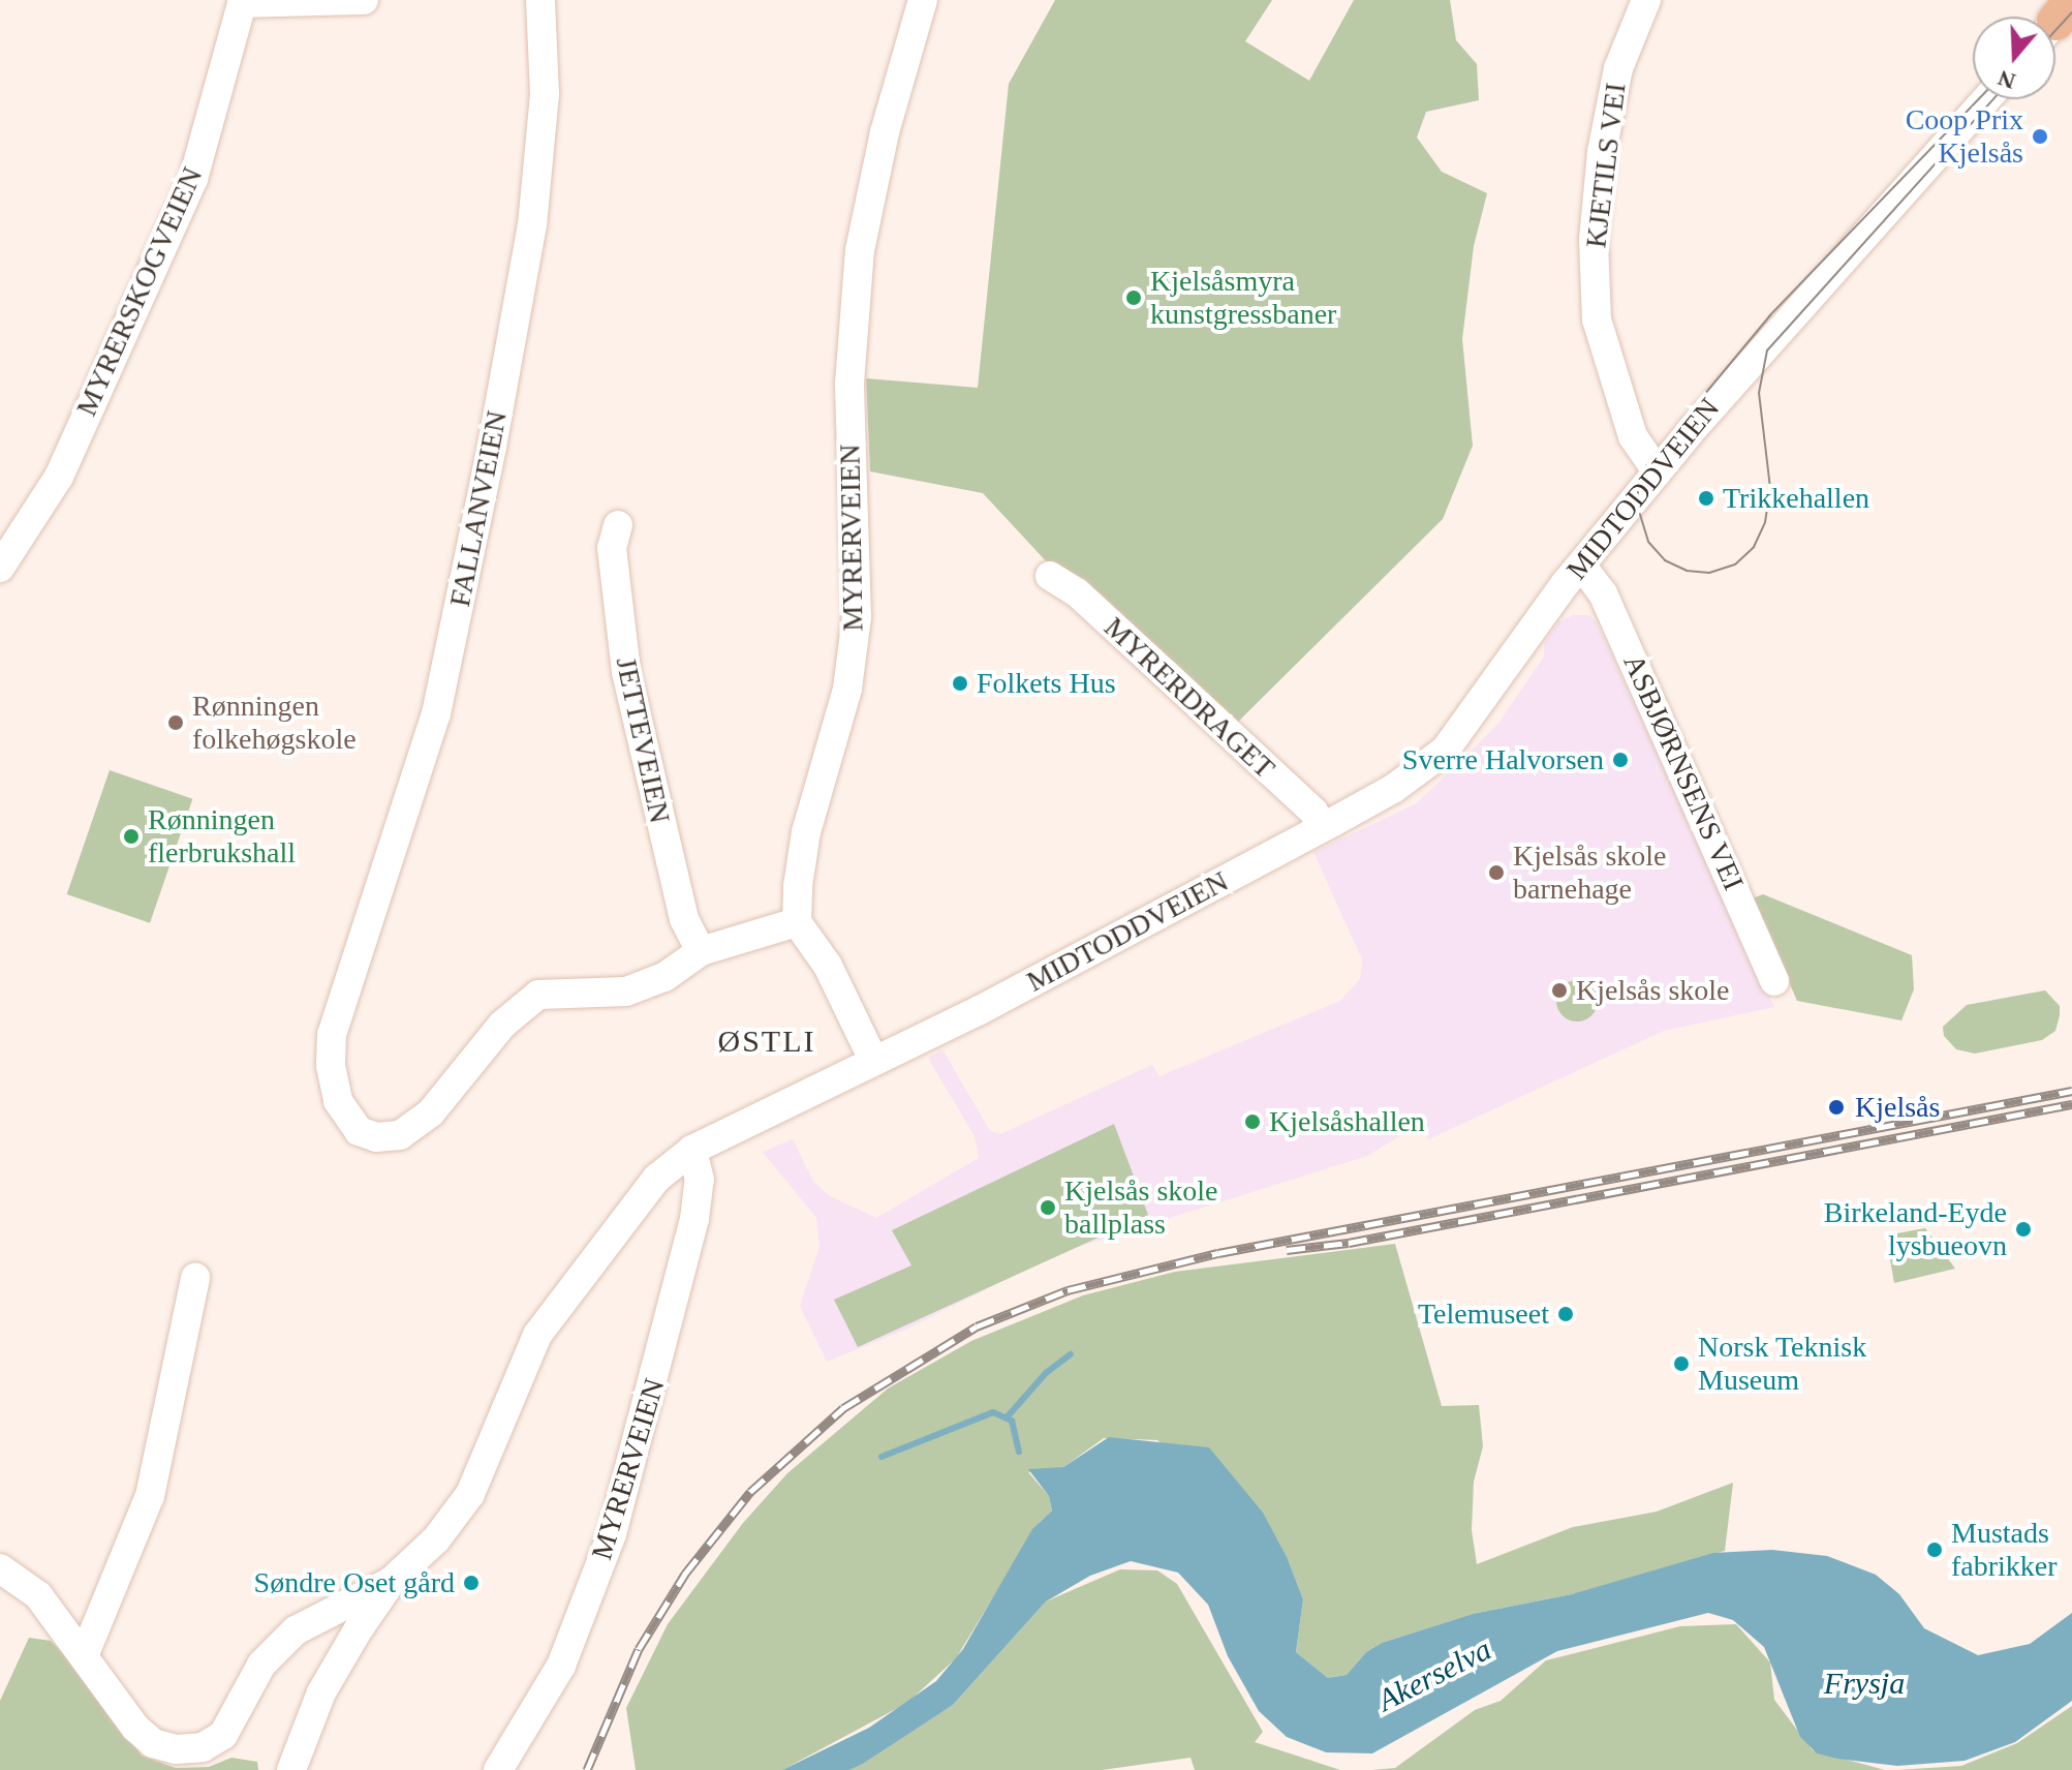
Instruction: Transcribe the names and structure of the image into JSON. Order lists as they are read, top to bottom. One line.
{"streets":{"street":["KJETILS VEI","MYRERSKOGVEIEN","MIDTODDVEIEN","FALLANVEIEN","MYRERVEIEN","MYRERDRAGET","JETTEVEIEN","ASBJØRNSENS VEI"]},"crossings":[["KJETILS VEI","MIDTODDVEIEN"],["MIDTODDVEIEN","MYRERVEIEN"],["MIDTODDVEIEN","MYRERDRAGET"],["MIDTODDVEIEN","ASBJØRNSENS VEI"],["FALLANVEIEN","MYRERVEIEN"],["FALLANVEIEN","JETTEVEIEN"]],"districts":["ØSTLI"],"water":["Akerselva","Frysja"],"places":["Coop Prix Kjelsås","Kjelsåsmyra kunstgressbaner","Trikkehallen","Folkets Hus","Rønningen folkehøgskole","Sverre Halvorsen","Rønningen flerbrukshall","Kjelsås skole barnehage","Kjelsås skole","Kjelsås","Kjelsåshallen","Kjelsås skole ballplass","Birkeland-Eyde lysbueovn","Telemuseet","Norsk Teknisk Museum","Mustads fabrikker","Søndre Oset gård"],"north":"bottom"}
